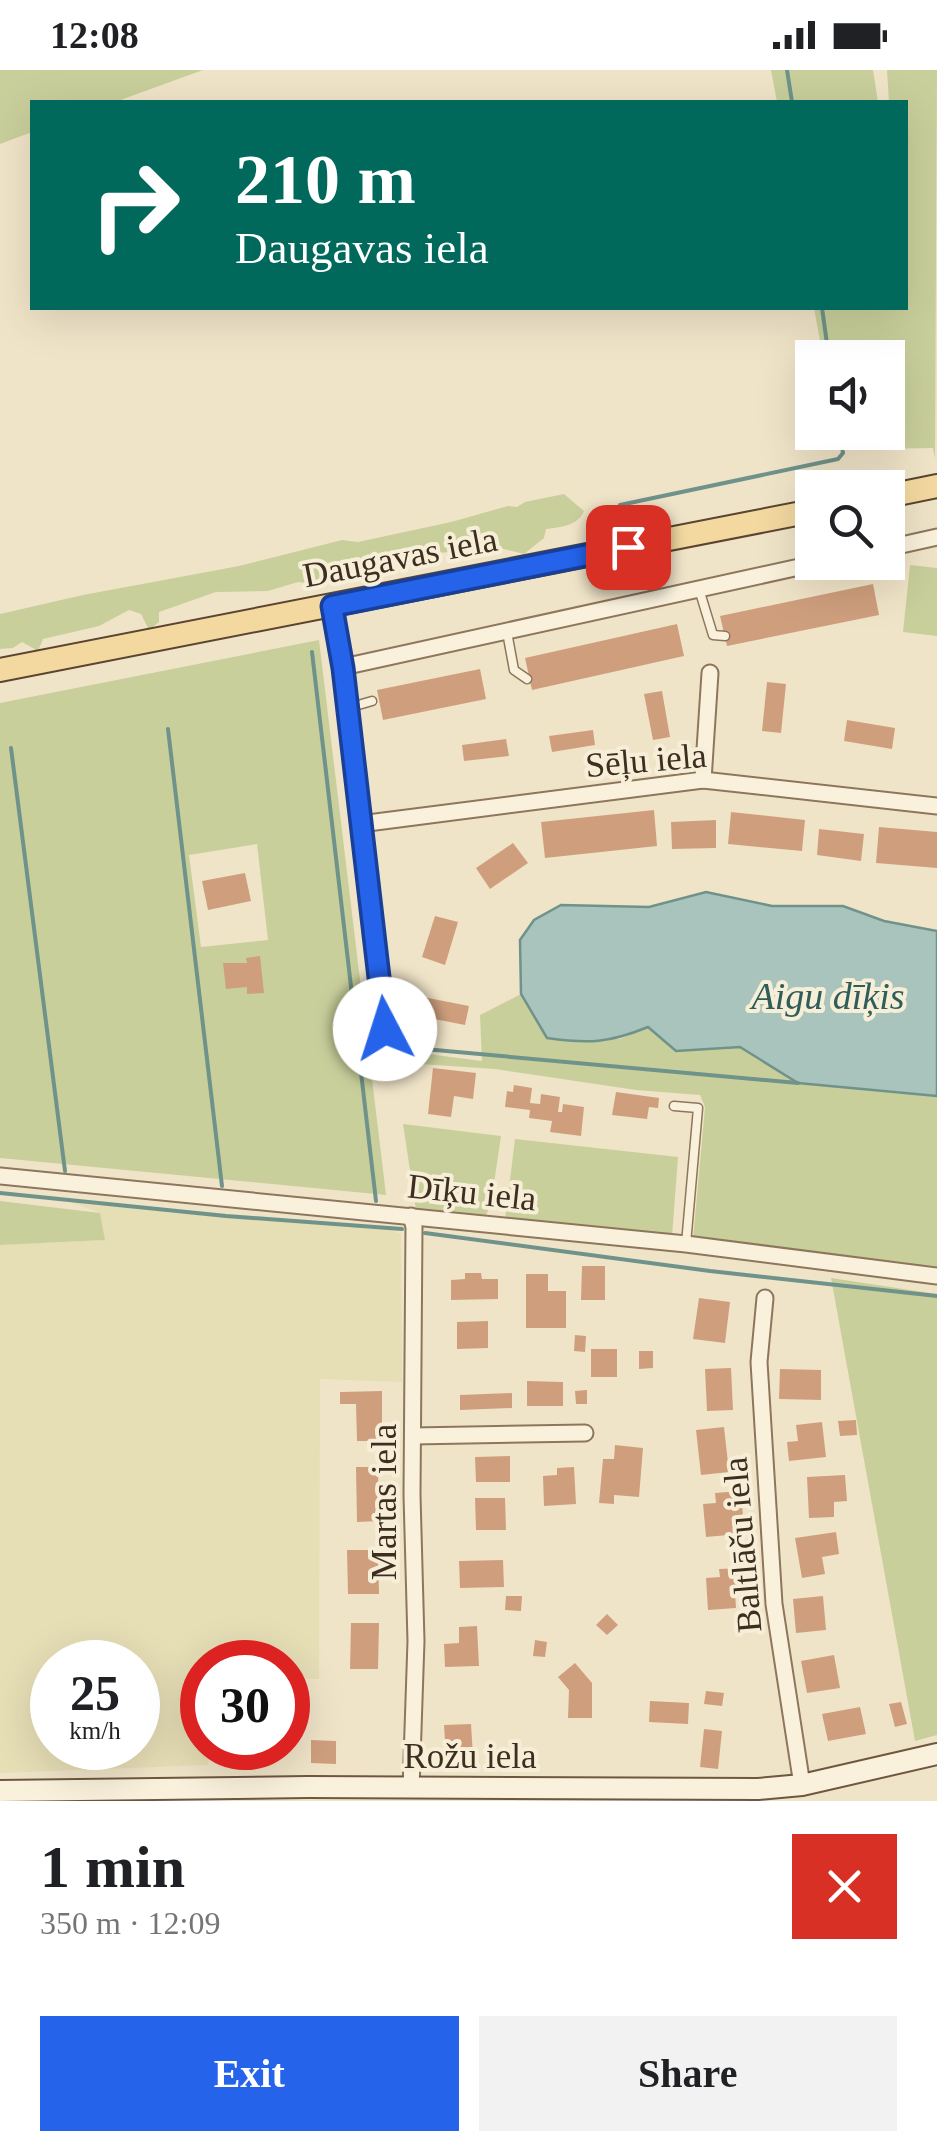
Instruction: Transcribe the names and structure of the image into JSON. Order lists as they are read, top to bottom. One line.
{"streets":{"main road":["Daugavas iela"],"street":["Sēļu iela","Dīķu iela","Martas iela","Baltlāču iela","Rožu iela"]},"crossings":[["Dīķu iela","Martas iela"],["Martas iela","Rožu iela"],["Baltlāču iela","Rožu iela"]],"water":["Aigu dīķis"],"page":{"status":"12:08","turn":["210 m","Daugavas iela"],"speed":"25 km/h","limit":"30","heading":["1 min","350 m · 12:09"],"buttons":["Exit","Share"]}}
